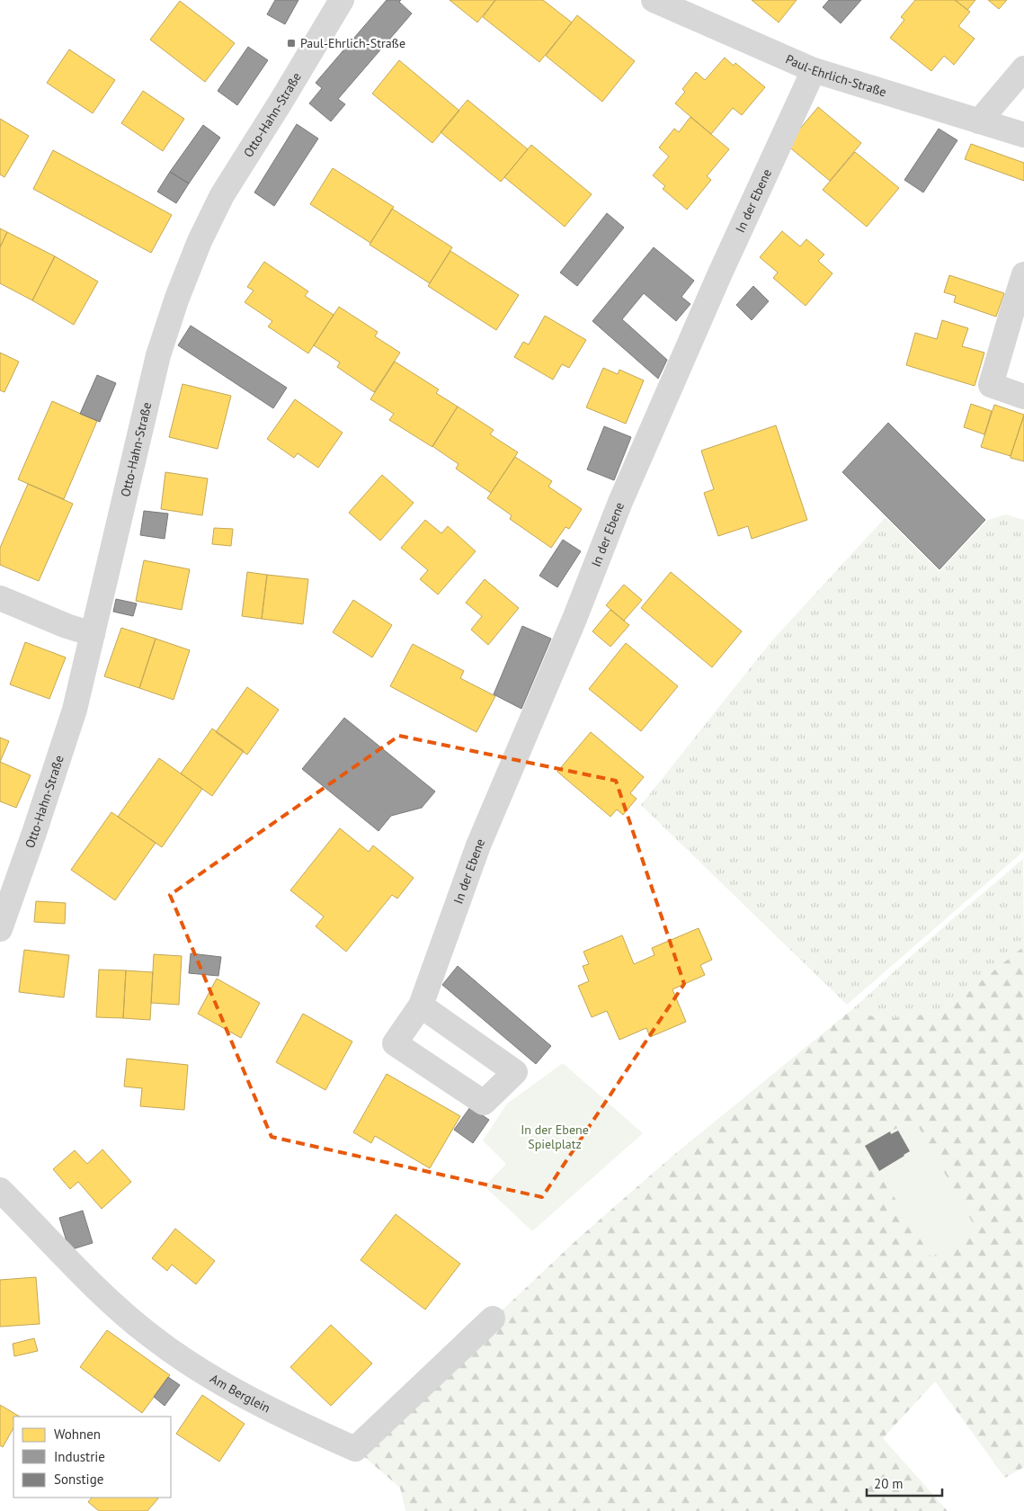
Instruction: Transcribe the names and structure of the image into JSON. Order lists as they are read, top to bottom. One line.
{"streets":{"street":["Paul-Ehrlich-Straße","Otto-Hahn-Straße","In der Ebene","Am Berglein"]},"crossings":[["Paul-Ehrlich-Straße","In der Ebene"]],"parks":["In der Ebene Spielplatz"],"places":{"transit":["Paul-Ehrlich-Straße"]},"legend":["Wohnen","Industrie","Sonstige"],"scale_bar":"20 m"}
